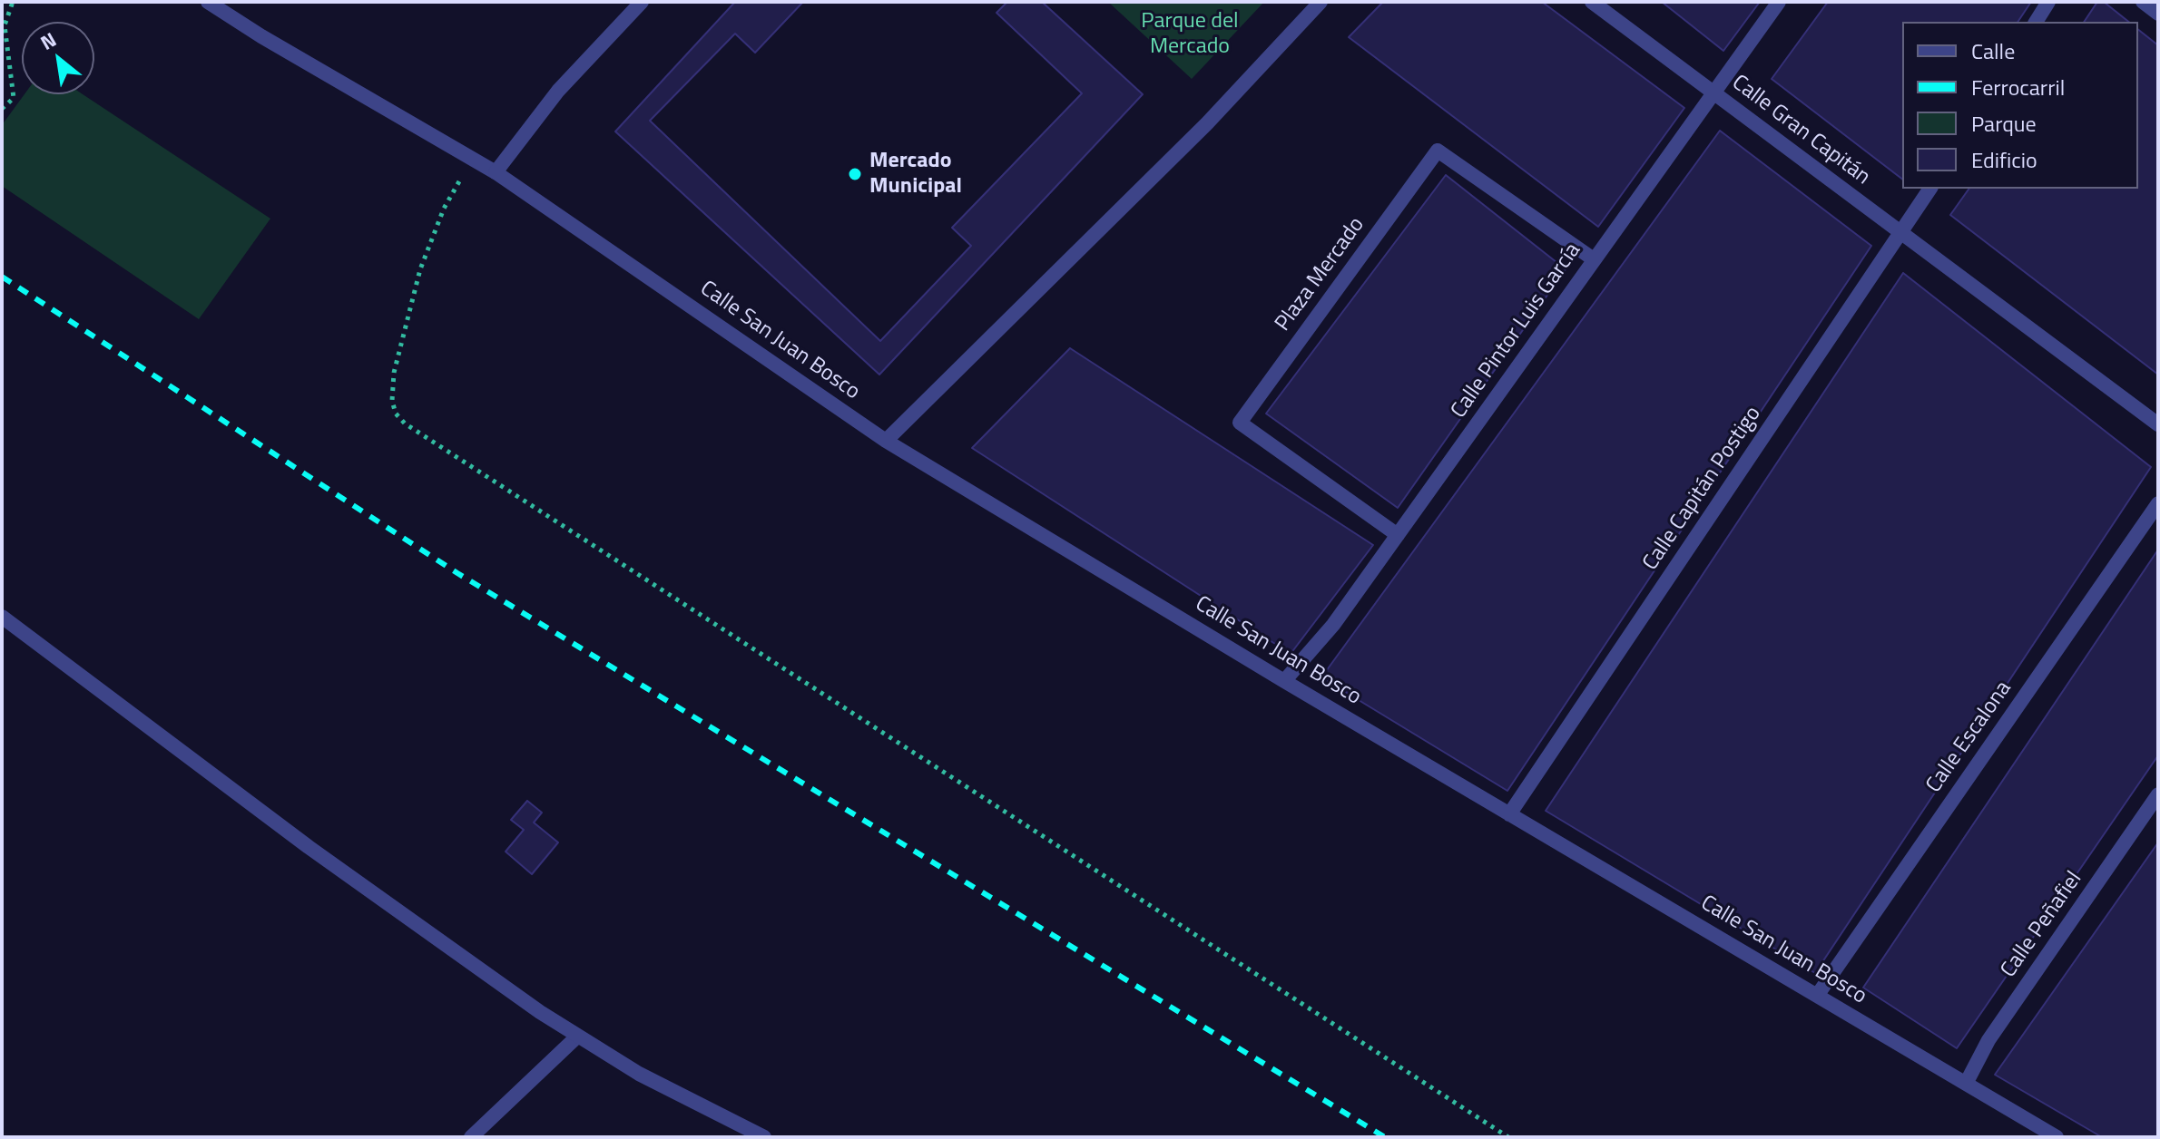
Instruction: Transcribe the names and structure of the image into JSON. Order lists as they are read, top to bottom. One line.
{"streets":{"street":["Calle Gran Capitán","Plaza Mercado","Calle Pintor Luis García","Calle San Juan Bosco","Calle Capitán Postigo","Calle Escalona","Calle Peñafiel"]},"crossings":[["Calle Gran Capitán","Calle Pintor Luis García"],["Calle Gran Capitán","Calle Capitán Postigo"],["Plaza Mercado","Calle Pintor Luis García"],["Calle Pintor Luis García","Calle San Juan Bosco"],["Calle San Juan Bosco","Calle Capitán Postigo"],["Calle San Juan Bosco","Calle Escalona"],["Calle San Juan Bosco","Calle Peñafiel"]],"parks":["Parque del Mercado"],"places":["Mercado Municipal"],"legend":["Calle","Ferrocarril","Parque","Edificio"],"north":"top left"}
